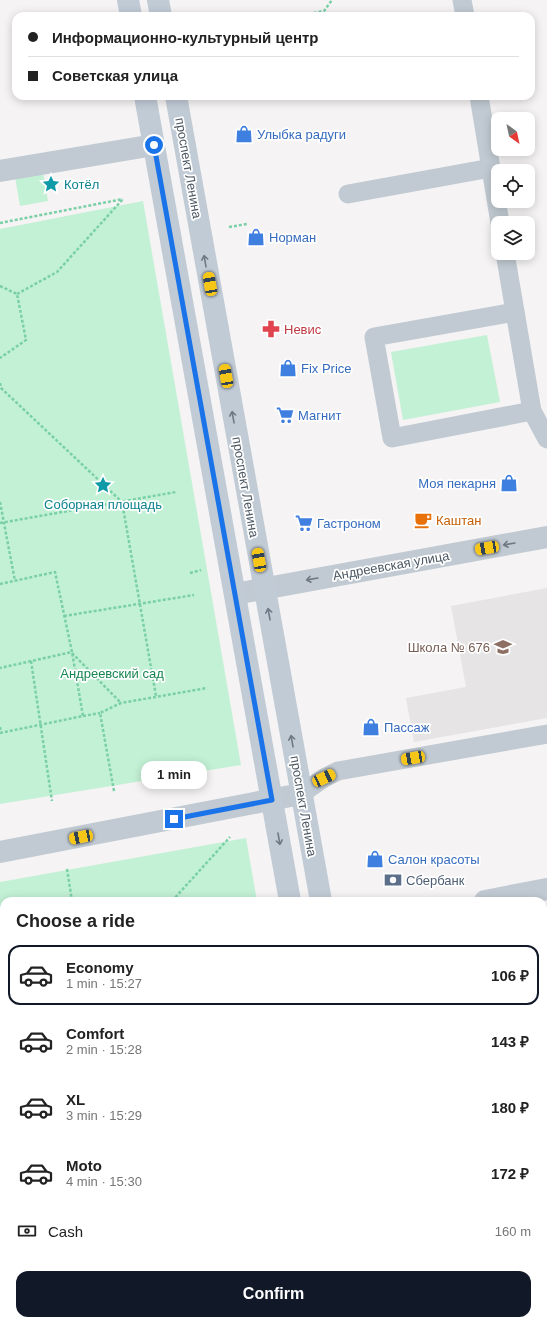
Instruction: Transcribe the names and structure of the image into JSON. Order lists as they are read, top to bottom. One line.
{"streets":{"main road":["проспект Ленина"],"street":["Андреевская улица"]},"crossings":[["проспект Ленина","Андреевская улица"]],"one_way":["Андреевская улица"],"parks":["Андреевский сад"],"places":{"shop":["Улыбка радуги","Норман","Fix Price","Моя пекарня","Пассаж","Салон красоты"],"place":["Котёл","Соборная площадь"],"pharmacy":["Невис"],"supermarket":["Магнит","Гастроном"],"cafe":["Каштан"],"school or university":["Школа № 676"],"bank":["Сбербанк"]},"north":"bottom right","page":{"banner":["Информационно-культурный центр","Советская улица"],"bubble":"1 min","heading":"Choose a ride","list":[{"name":"Economy","note":"1 min · 15:27","value":"106 ₽"},{"name":"Comfort","note":"2 min · 15:28","value":"143 ₽"},{"name":"XL","note":"3 min · 15:29","value":"180 ₽"},{"name":"Moto","note":"4 min · 15:30","value":"172 ₽"}],"pay":["Cash","160 m"],"buttons":"Confirm"}}
